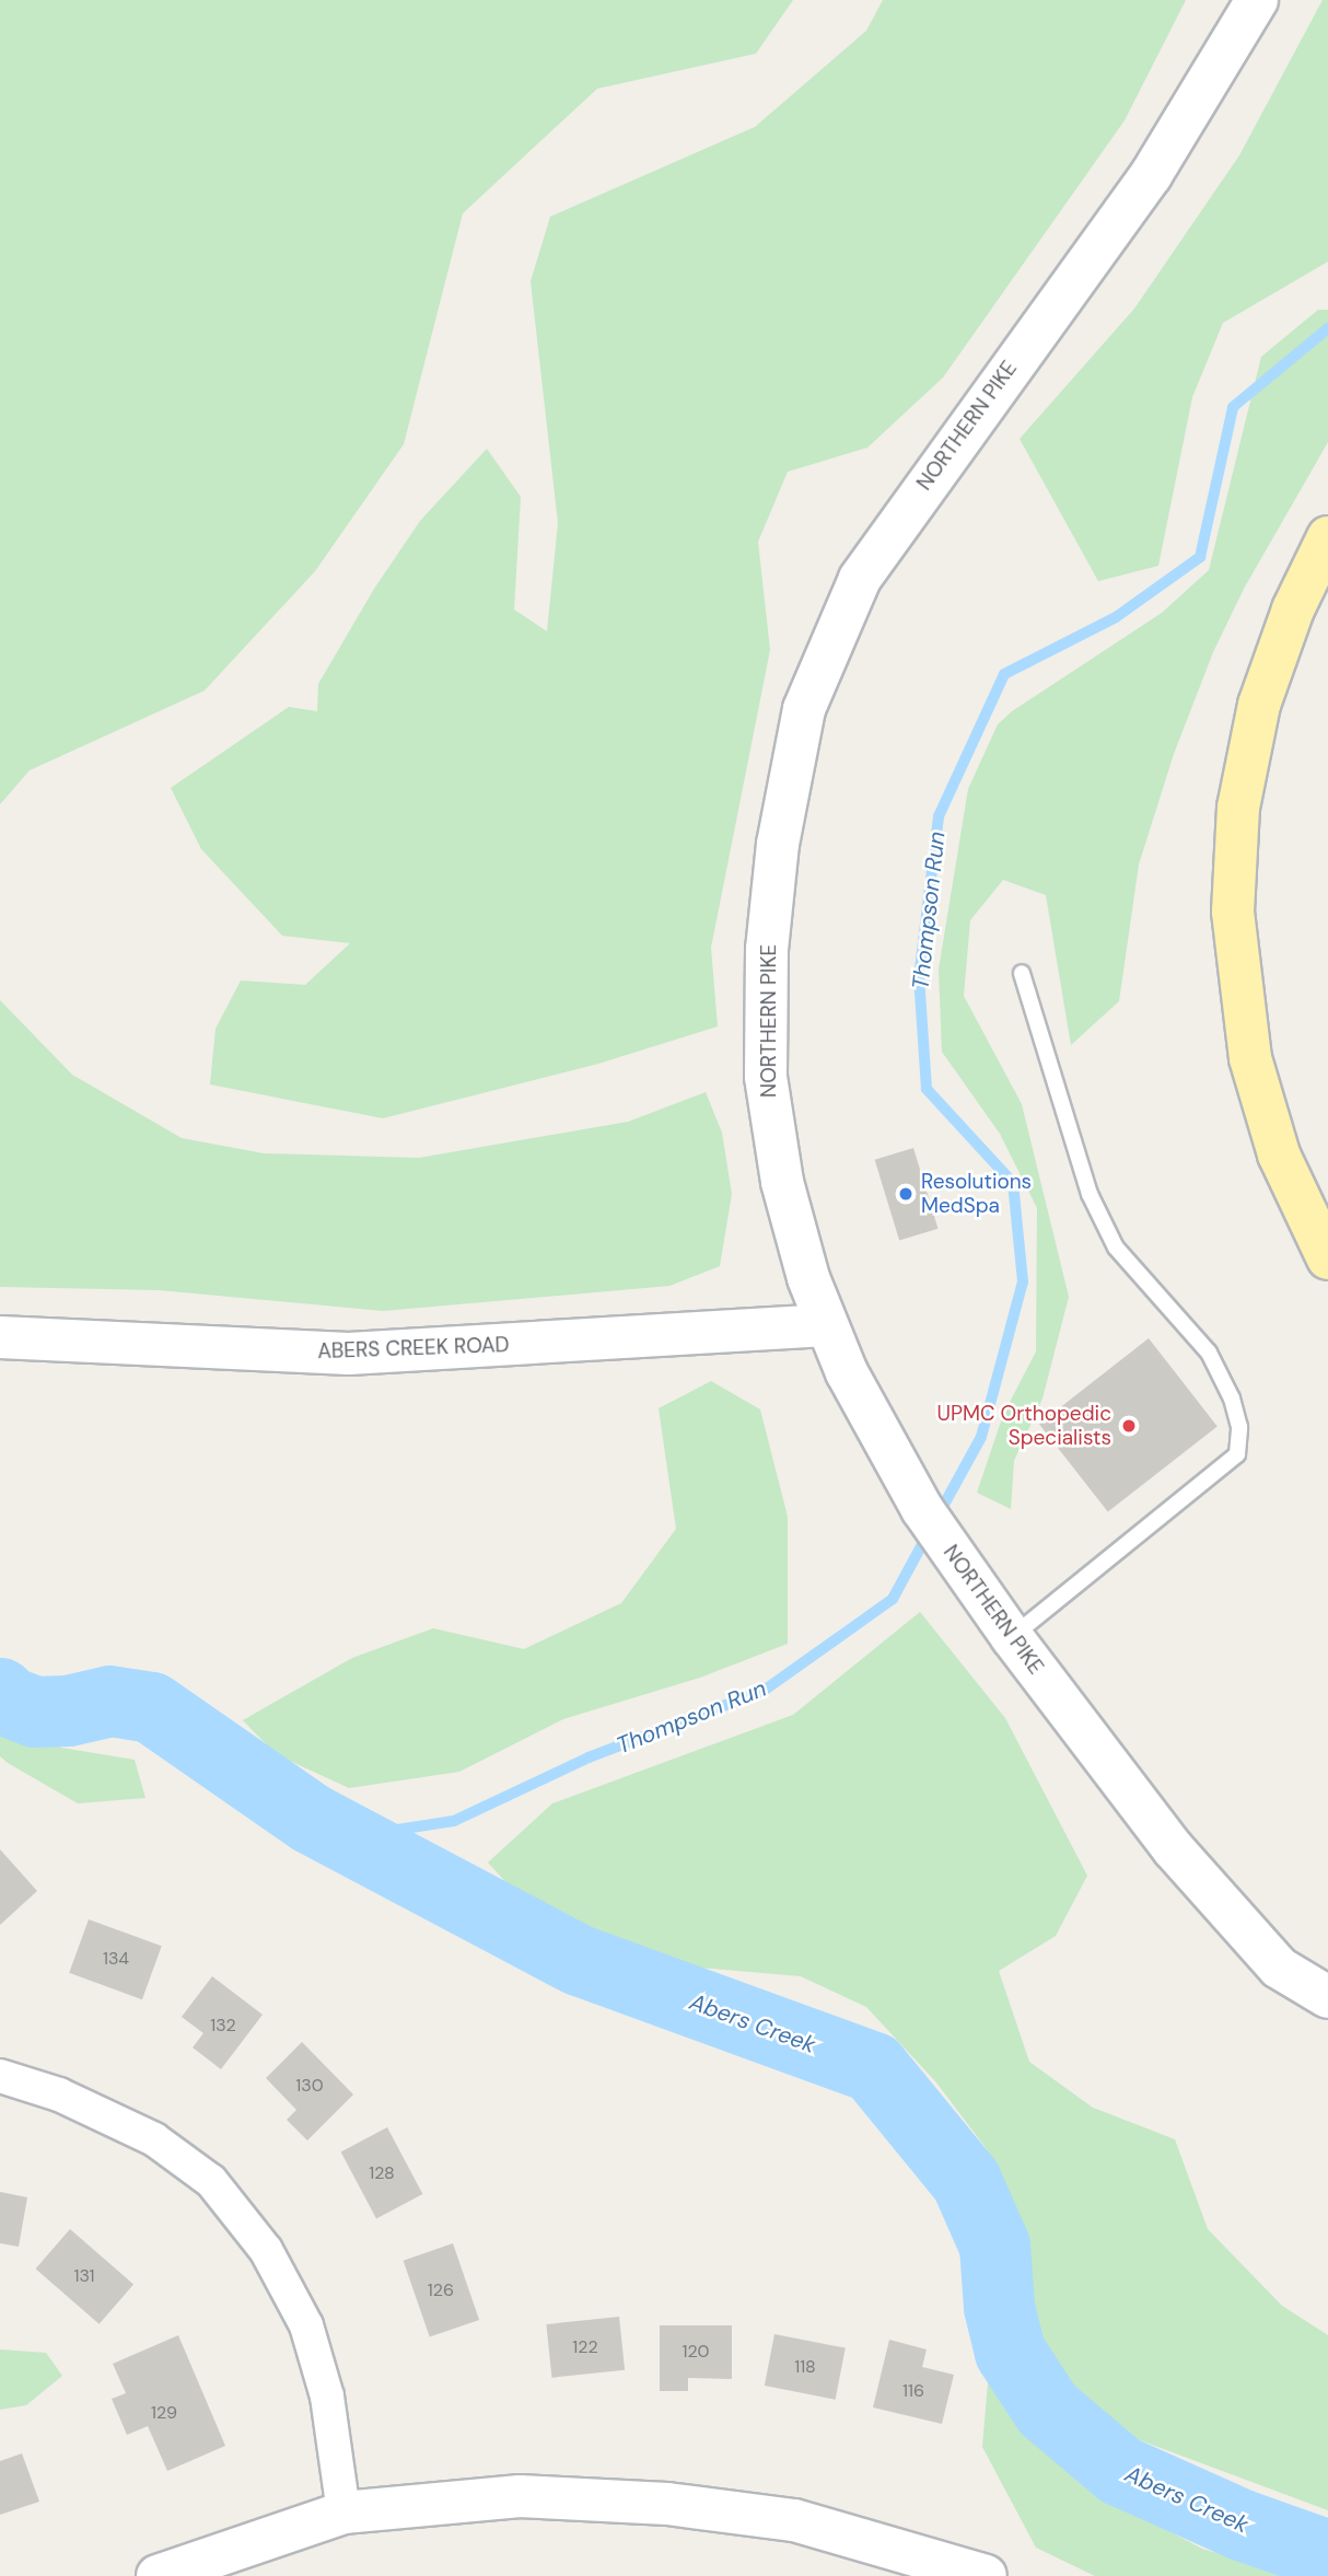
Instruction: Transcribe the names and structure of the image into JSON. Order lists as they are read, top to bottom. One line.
{"streets":{"main road":["NORTHERN PIKE","ABERS CREEK ROAD"]},"crossings":[["NORTHERN PIKE","ABERS CREEK ROAD"]],"water":["Thompson Run","Abers Creek"],"places":["Resolutions MedSpa","UPMC Orthopedic Specialists"],"house_numbers":["134","132","130","128","131","126","122","120","118","116","129"]}
